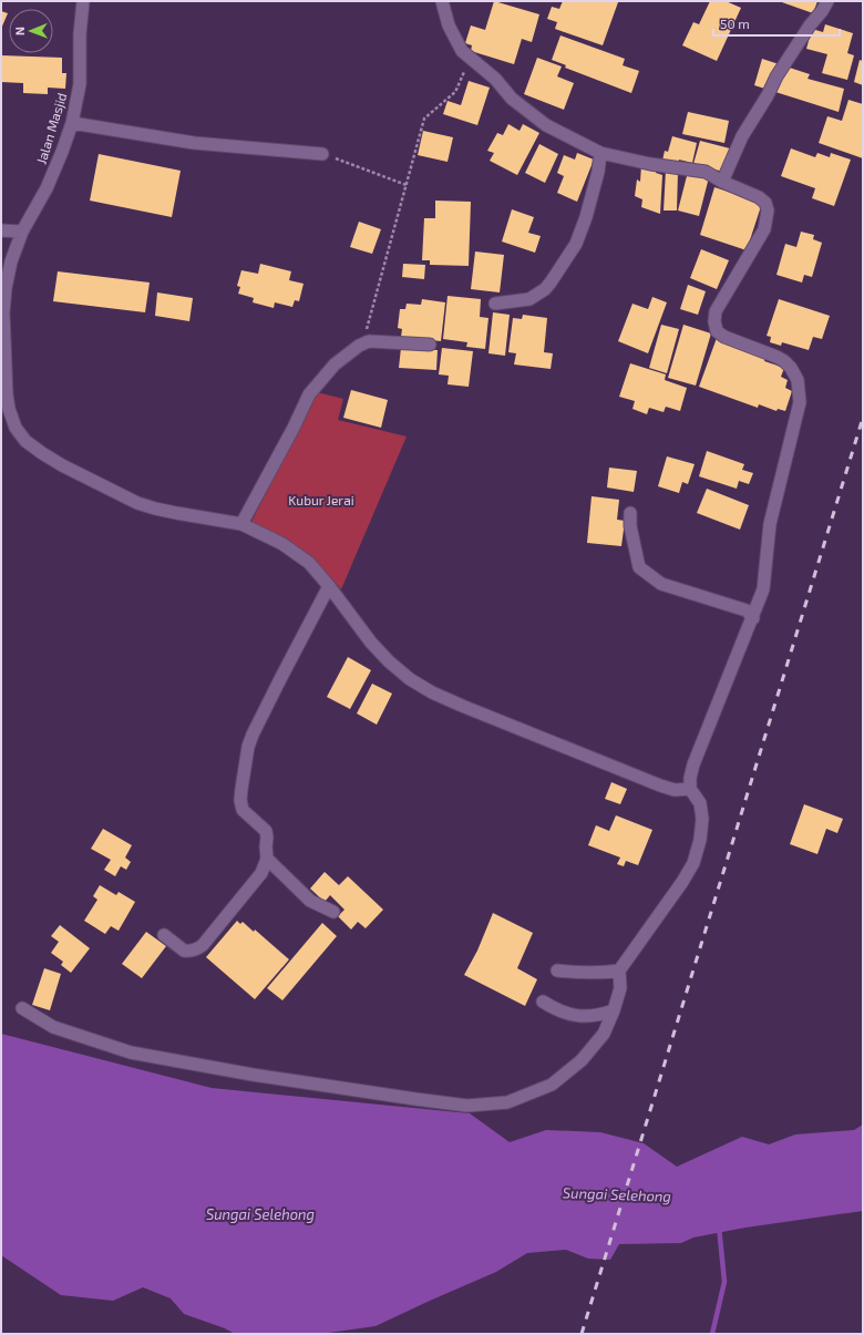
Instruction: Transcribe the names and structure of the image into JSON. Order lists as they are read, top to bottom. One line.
{"streets":{"street":["Jalan Masjid"]},"water":["Sungai Selehong"],"parks":["Kubur Jerai"],"scale_bar":"50 m","north":"left"}
